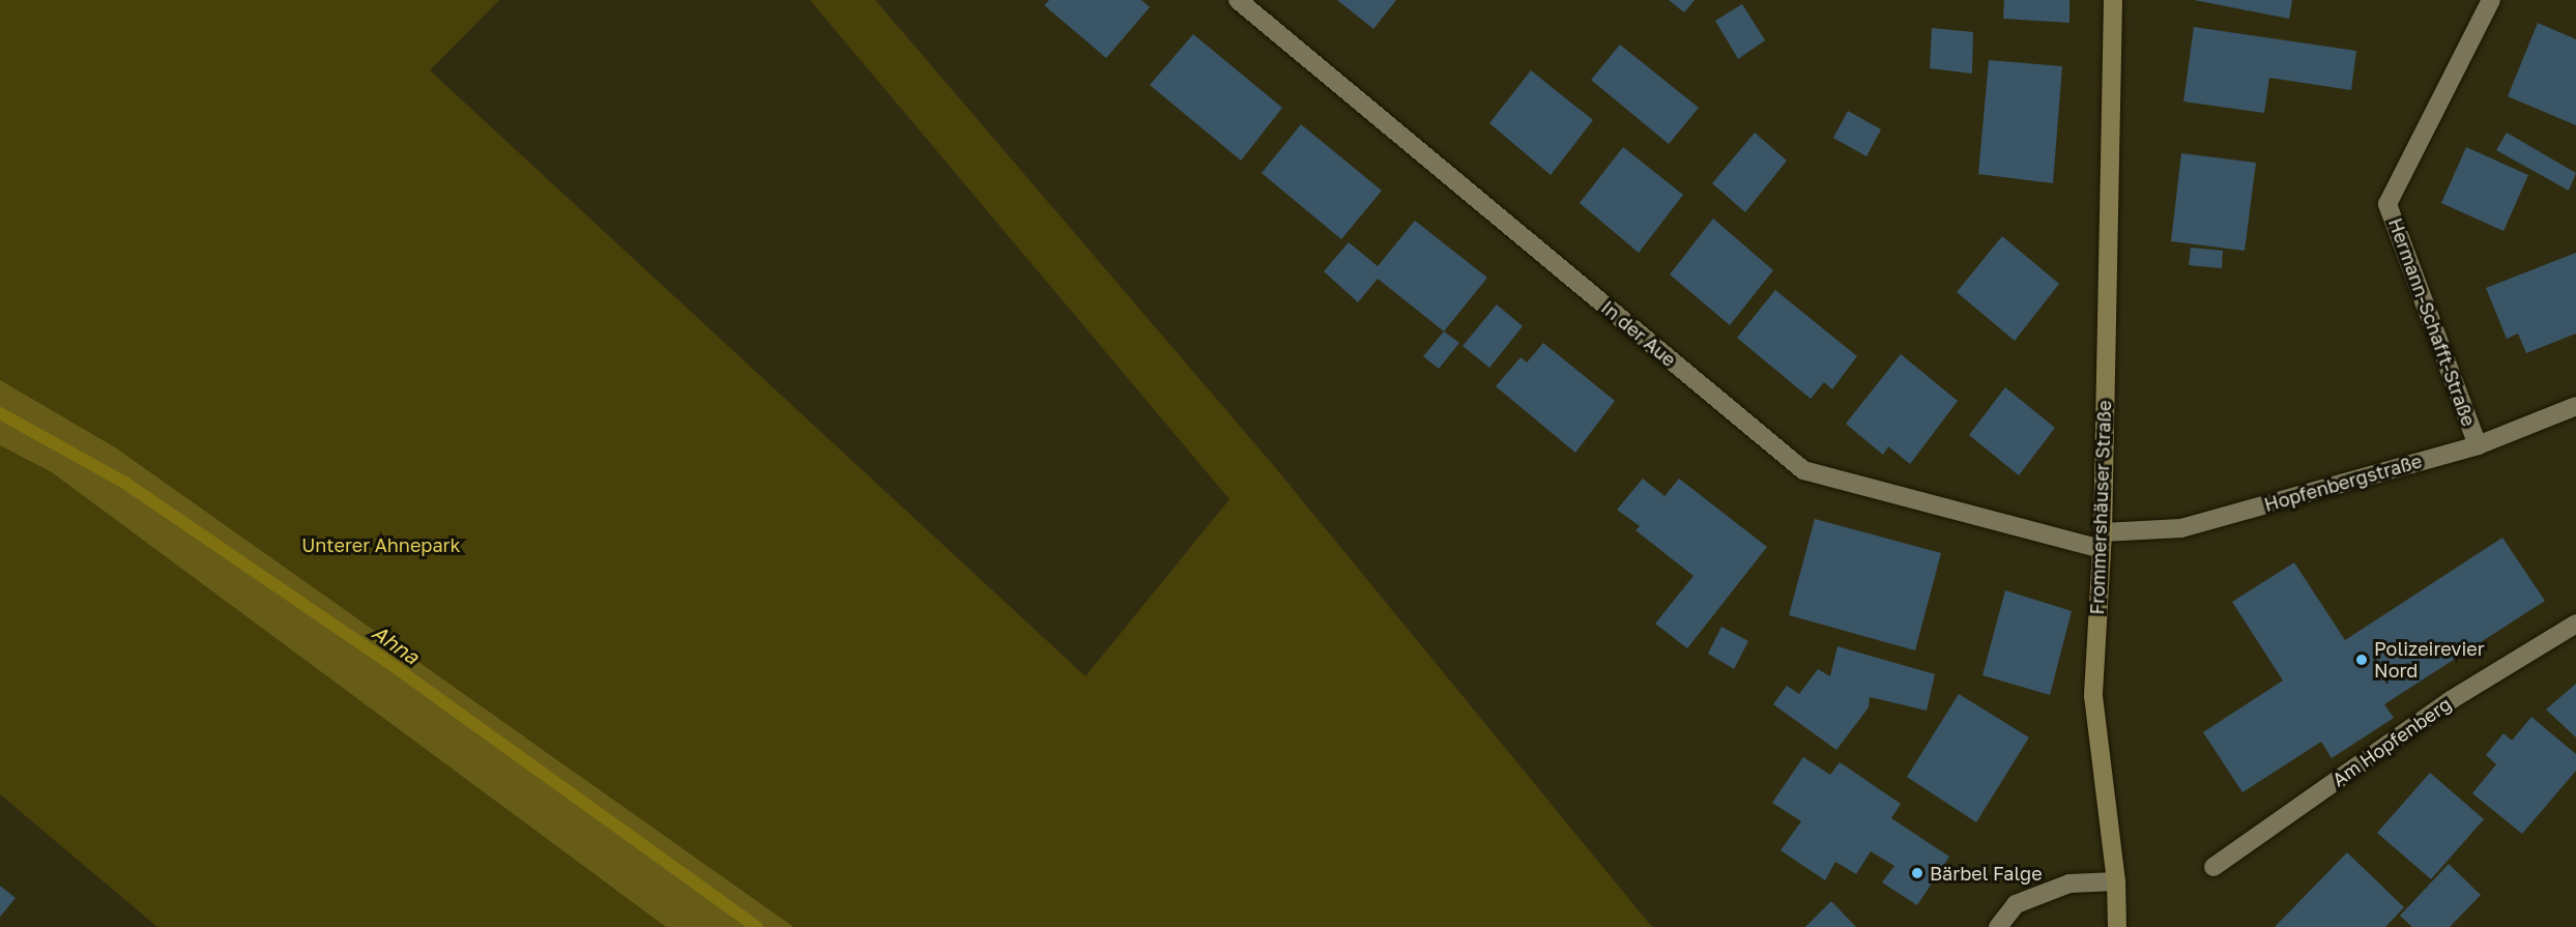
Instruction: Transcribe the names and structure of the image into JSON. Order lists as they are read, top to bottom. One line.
{"streets":{"main road":["Frommershäuser Straße"],"street":["Hermann-Schafft-Straße","In der Aue","Hopfenbergstraße","Am Hopfenberg"]},"crossings":[["Hermann-Schafft-Straße","Hopfenbergstraße"],["In der Aue","Hopfenbergstraße"],["In der Aue","Frommershäuser Straße"],["Hopfenbergstraße","Frommershäuser Straße"]],"water":["Ahna"],"parks":["Unterer Ahnepark"],"places":["Polizeirevier Nord","Bärbel Falge"]}
